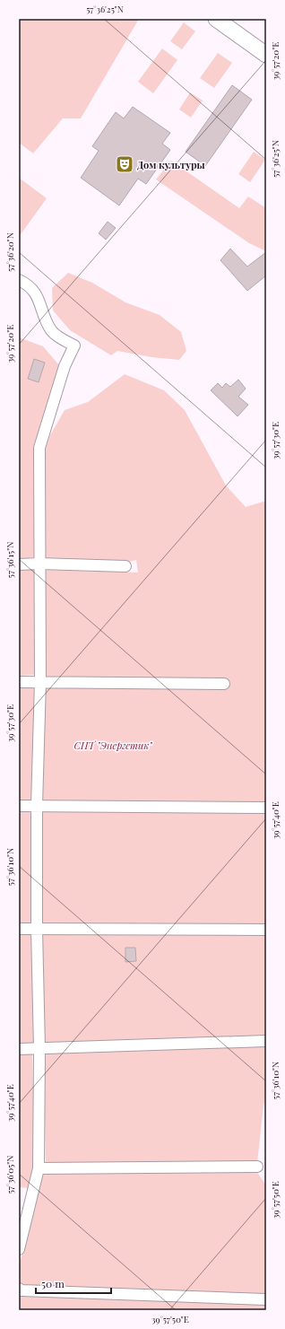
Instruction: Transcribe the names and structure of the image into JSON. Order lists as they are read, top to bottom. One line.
{"parks":["СНТ \"Энергетик\""],"places":{"theatre":["Дом культуры"]},"scale_bar":"50 m","coordinates":["57°36'25\"N","39°57'20\"E","57°36'20\"N","39°57'30\"E","57°36'15\"N","39°57'40\"E","57°36'10\"N","57°36'05\"N","39°57'50\"E"]}
